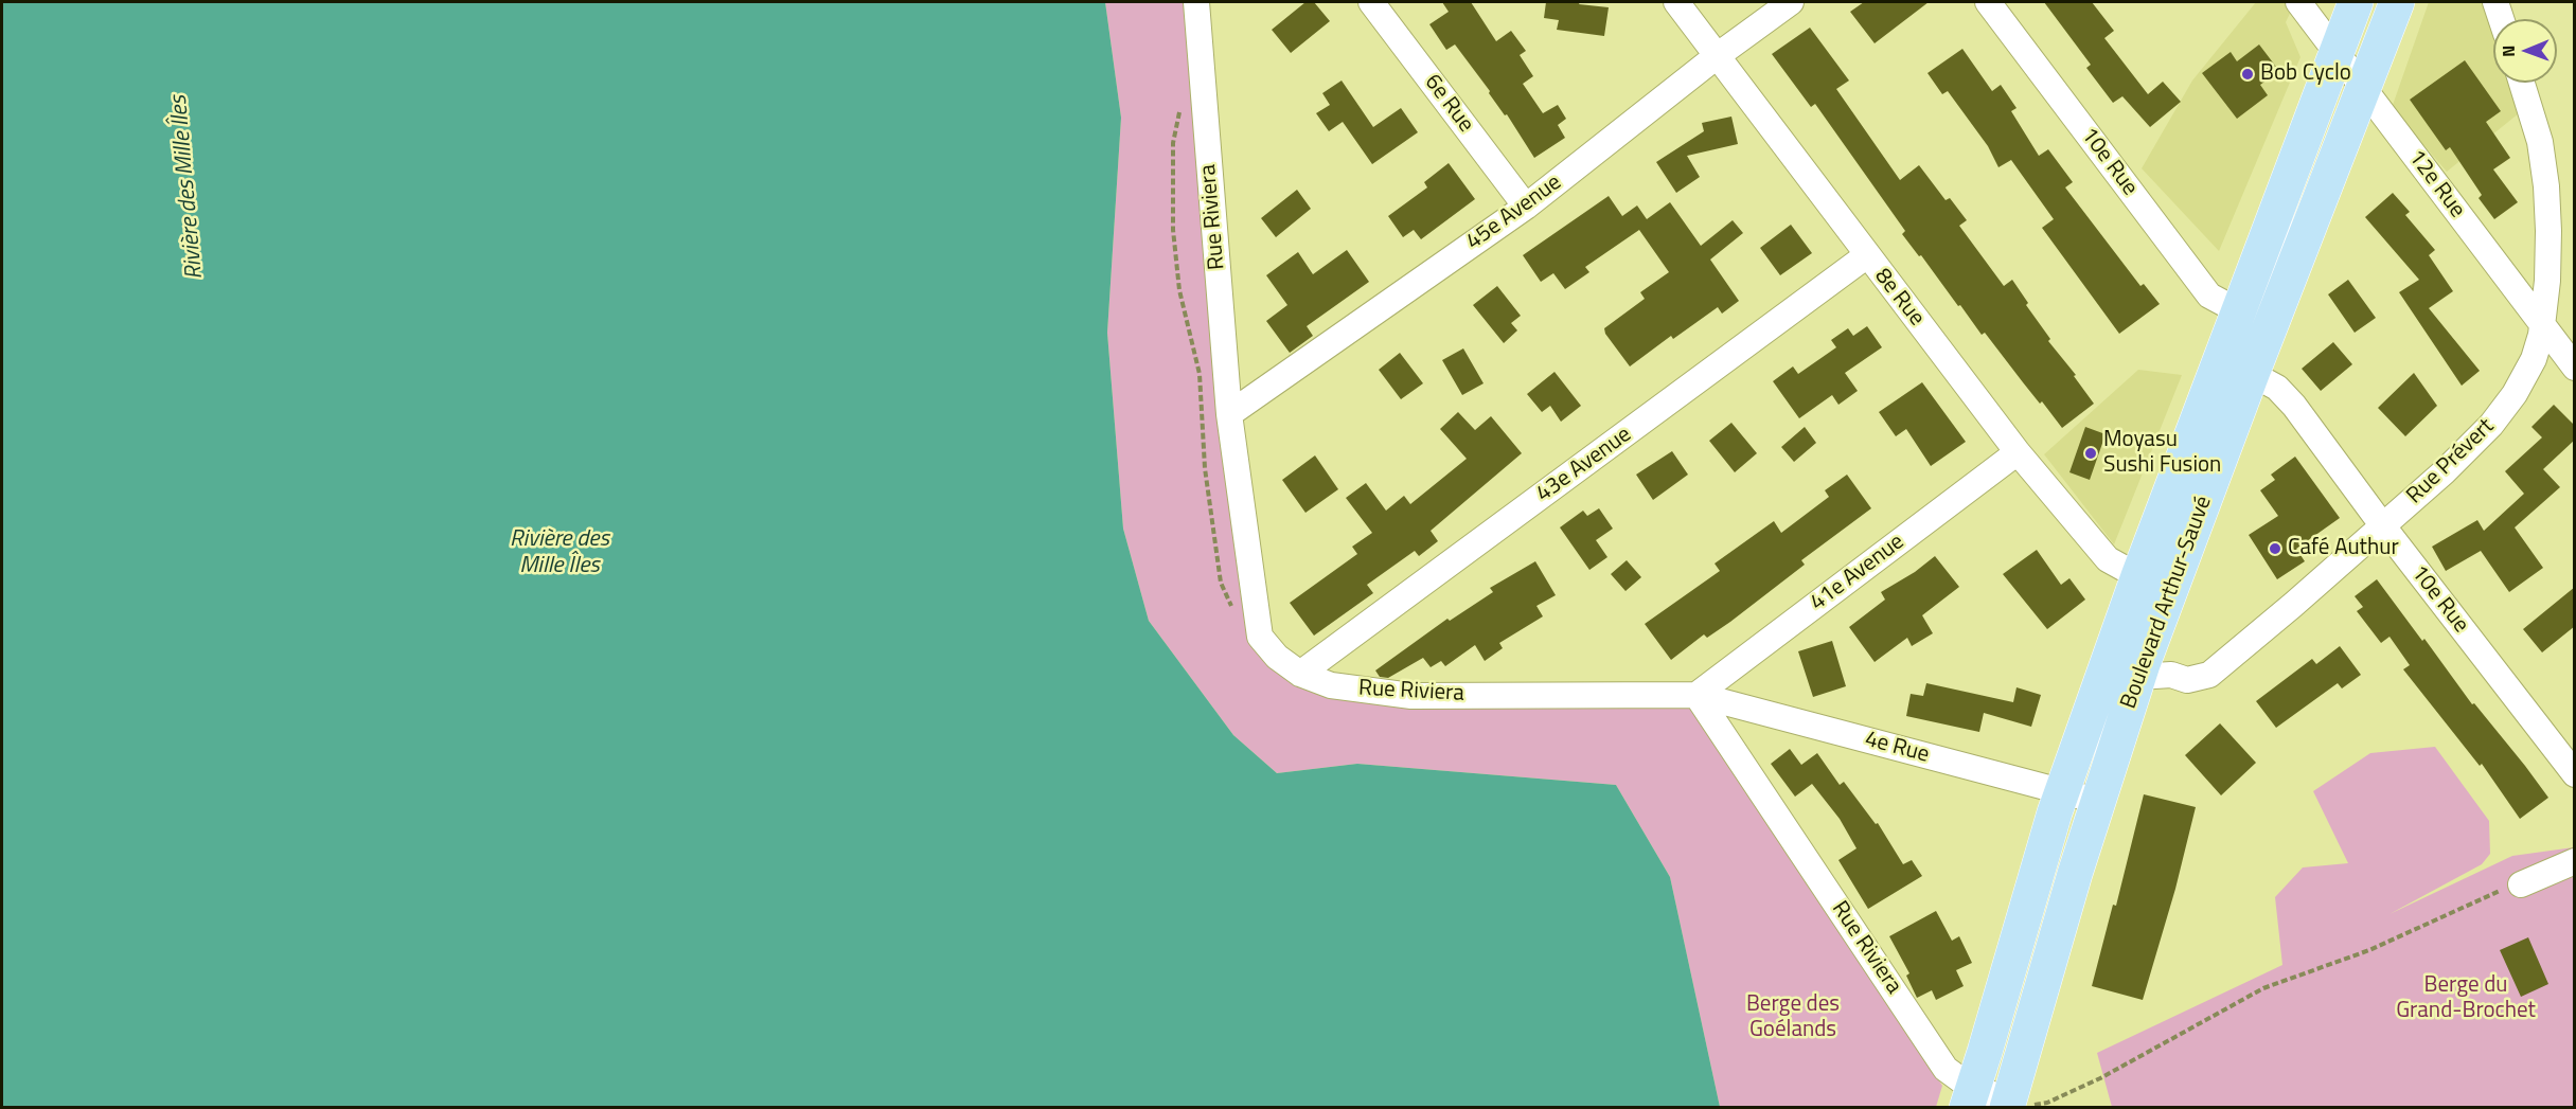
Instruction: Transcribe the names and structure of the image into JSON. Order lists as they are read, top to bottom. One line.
{"streets":{"main road":["Boulevard Arthur-Sauvé"],"street":["6e Rue","10e Rue","12e Rue","45e Avenue","Rue Riviera","8e Rue","Rue Prévert","43e Avenue","41e Avenue","4e Rue"]},"crossings":[["6e Rue","45e Avenue"],["10e Rue","Rue Prévert"],["10e Rue","Boulevard Arthur-Sauvé"],["12e Rue","Rue Prévert"],["12e Rue","Boulevard Arthur-Sauvé"],["45e Avenue","Rue Riviera"],["45e Avenue","8e Rue"],["Rue Riviera","43e Avenue"],["Rue Riviera","41e Avenue"],["Rue Riviera","Boulevard Arthur-Sauvé"],["Rue Riviera","4e Rue"],["8e Rue","43e Avenue"],["8e Rue","41e Avenue"],["8e Rue","Boulevard Arthur-Sauvé"],["Rue Prévert","Boulevard Arthur-Sauvé"],["41e Avenue","4e Rue"],["Boulevard Arthur-Sauvé","4e Rue"]],"water":["Rivière des Mille Îles"],"parks":["Berge du Grand-Brochet","Berge des Goélands"],"places":["Bob Cyclo","Moyasu Sushi Fusion","Café Authur"],"north":"left"}
